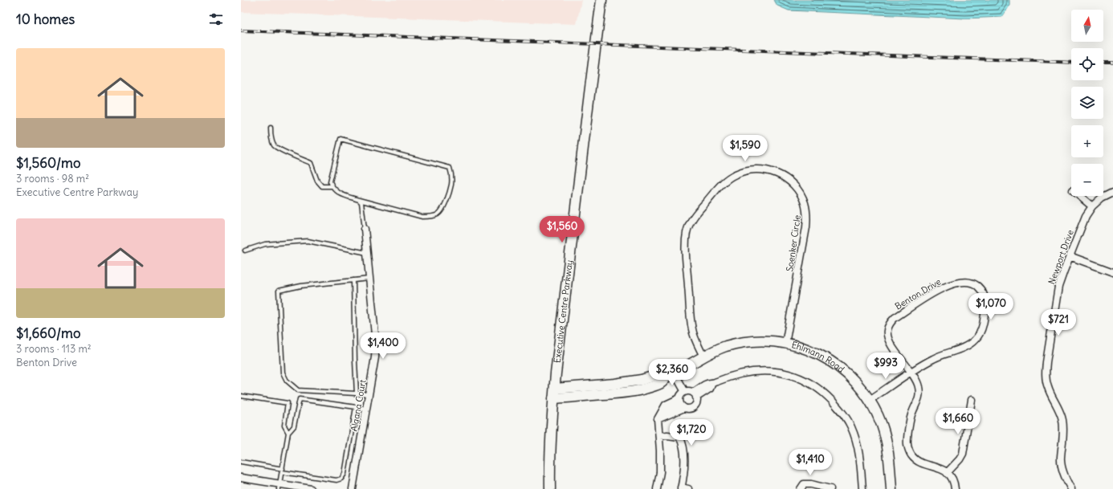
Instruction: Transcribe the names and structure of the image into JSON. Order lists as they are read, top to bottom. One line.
{"streets":{"street":["Soenker Circle","Newport Drive","Benton Drive","Executive Centre Parkway","Ehlmann Road","Algana Court"]},"crossings":[["Soenker Circle","Ehlmann Road"],["Benton Drive","Ehlmann Road"],["Executive Centre Parkway","Ehlmann Road"]],"north":"top","page":{"heading":"10 homes","map_buttons":["+","−"],"list":[{"name":"$1,560/mo","note":"3 rooms · 98 m² · Executive Centre Parkway"},{"name":"$1,660/mo","note":"3 rooms · 113 m² · Benton Drive"}],"price":["$1,590","$1,560","$1,070","$721","$1,400","$993","$2,360","$1,660","$1,720","$1,410"]}}
